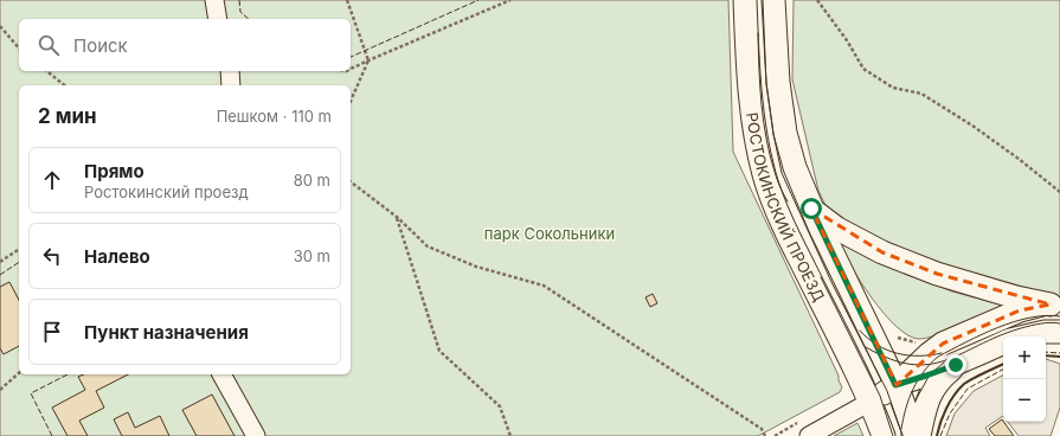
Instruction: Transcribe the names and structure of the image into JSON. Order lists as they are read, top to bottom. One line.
{"streets":{"main road":["РОСТОКИНСКИЙ ПРОЕЗД"]},"parks":["парк Сокольники"],"page":{"search":"Поиск","heading":["2 мин","Пешком · 110 m"],"list":[["Прямо","Ростокинский проезд","80 m"],["Налево","30 m"],"Пункт назначения"],"map_buttons":["+","−"]}}
